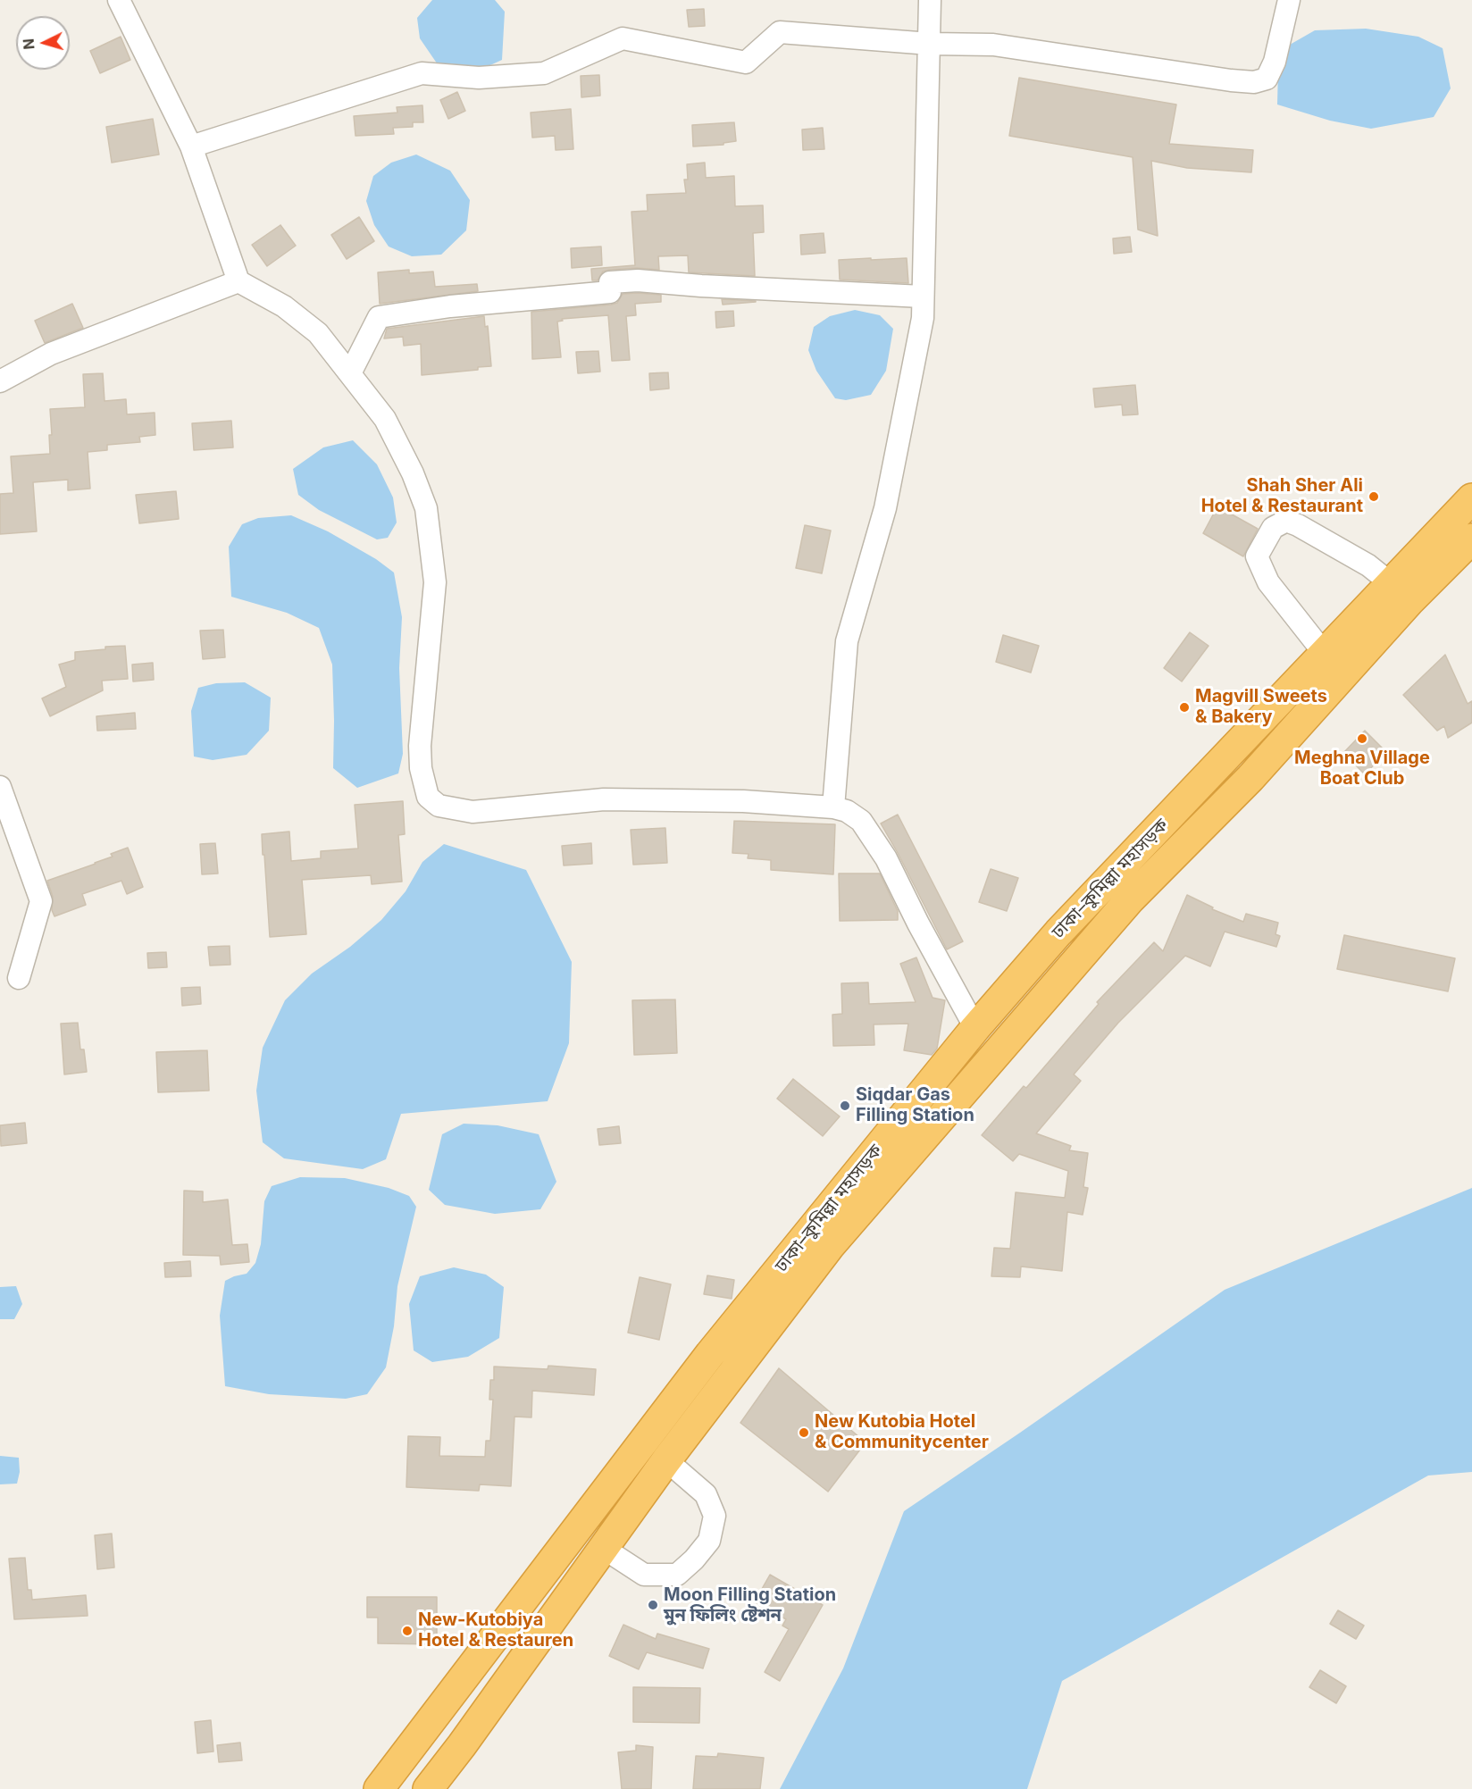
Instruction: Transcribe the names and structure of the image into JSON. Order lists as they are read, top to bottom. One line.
{"streets":{"highway":["ঢাকা–কুমিল্লা মহাসড়ক"]},"places":["Shah Sher Ali Hotel & Restaurant","Magvill Sweets & Bakery","Meghna Village Boat Club","Siqdar Gas Filling Station","New Kutobia Hotel & Communitycenter","Moon Filling Station মুন ফিলিং ষ্টেশন","New-Kutobiya Hotel & Restauren"],"north":"left"}
